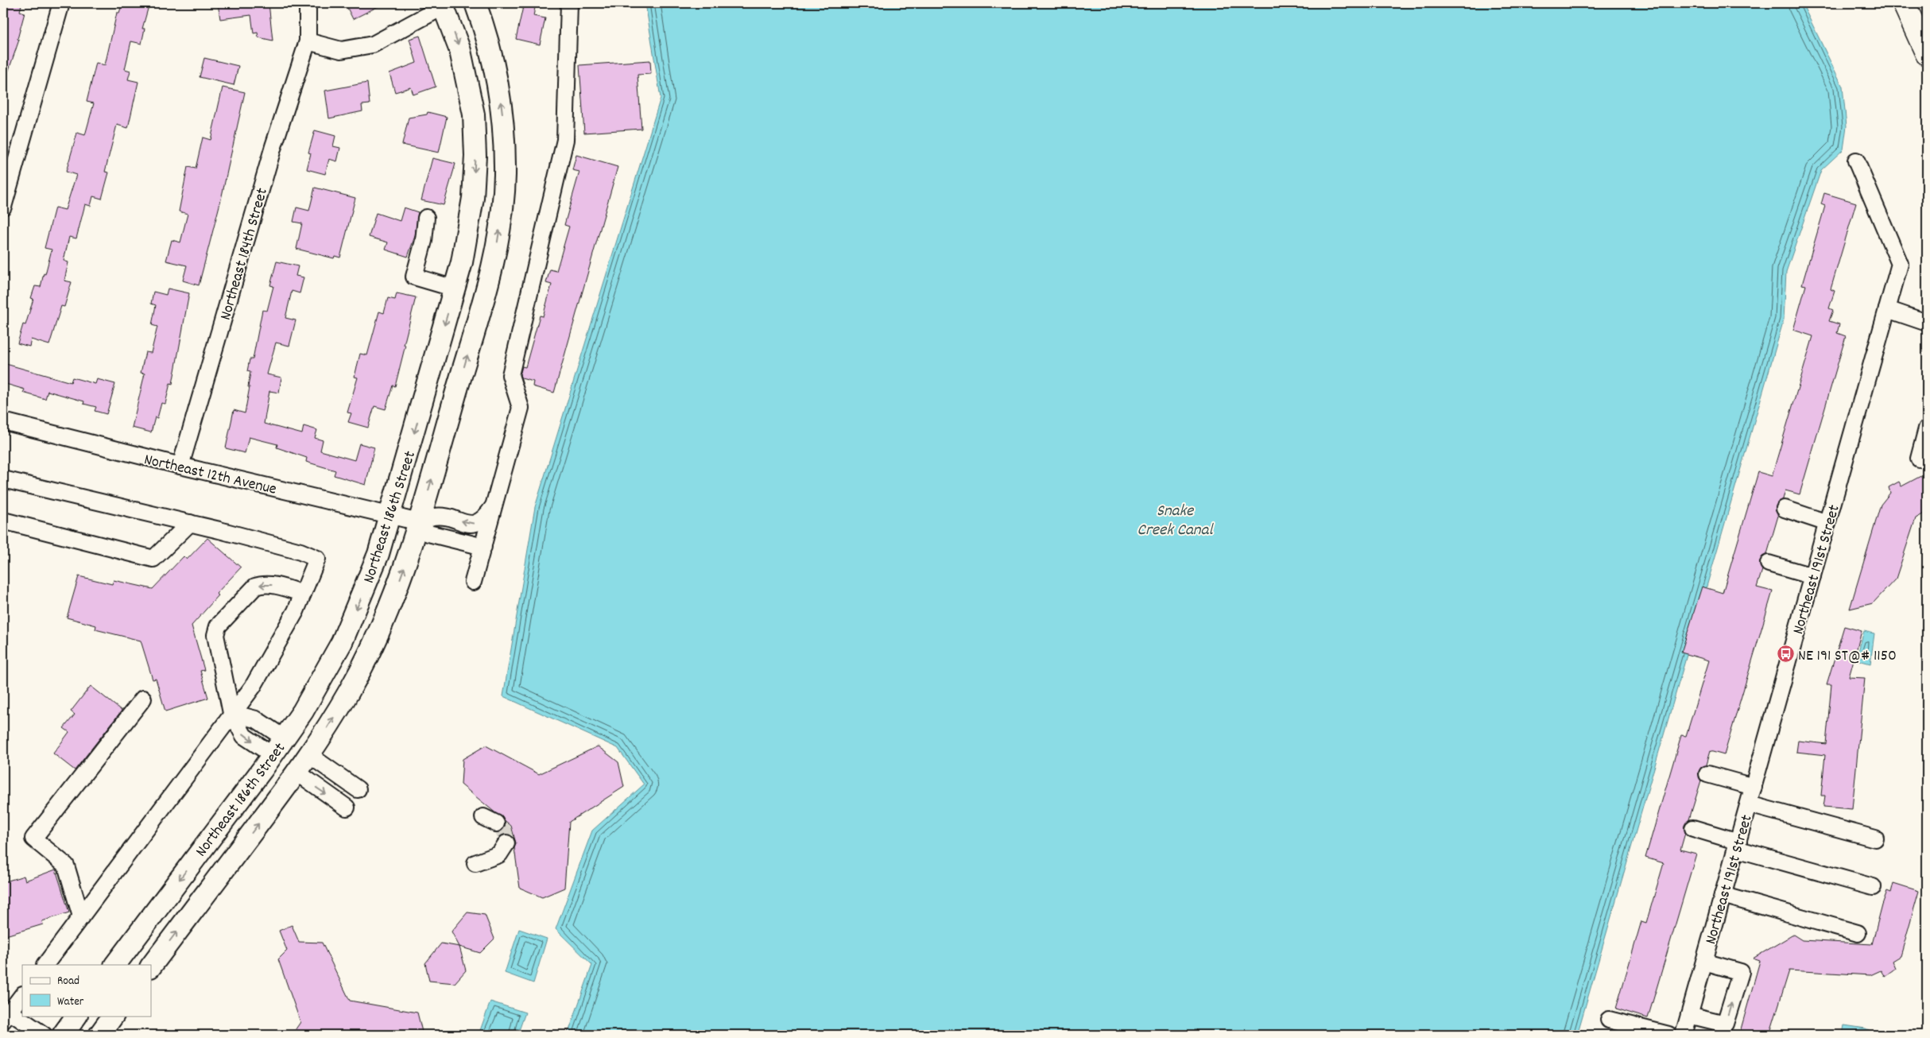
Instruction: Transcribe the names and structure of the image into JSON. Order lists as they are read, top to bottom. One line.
{"streets":{"main road":["Northeast 186th Street"],"street":["Northeast 184th Street","Northeast 12th Avenue","Northeast 191st Street"]},"crossings":[["Northeast 184th Street","Northeast 12th Avenue"],["Northeast 12th Avenue","Northeast 186th Street"]],"water":["Snake Creek Canal"],"places":{"bus stop":["NE 191 ST@# 1150"]},"legend":["Road","Water"]}
